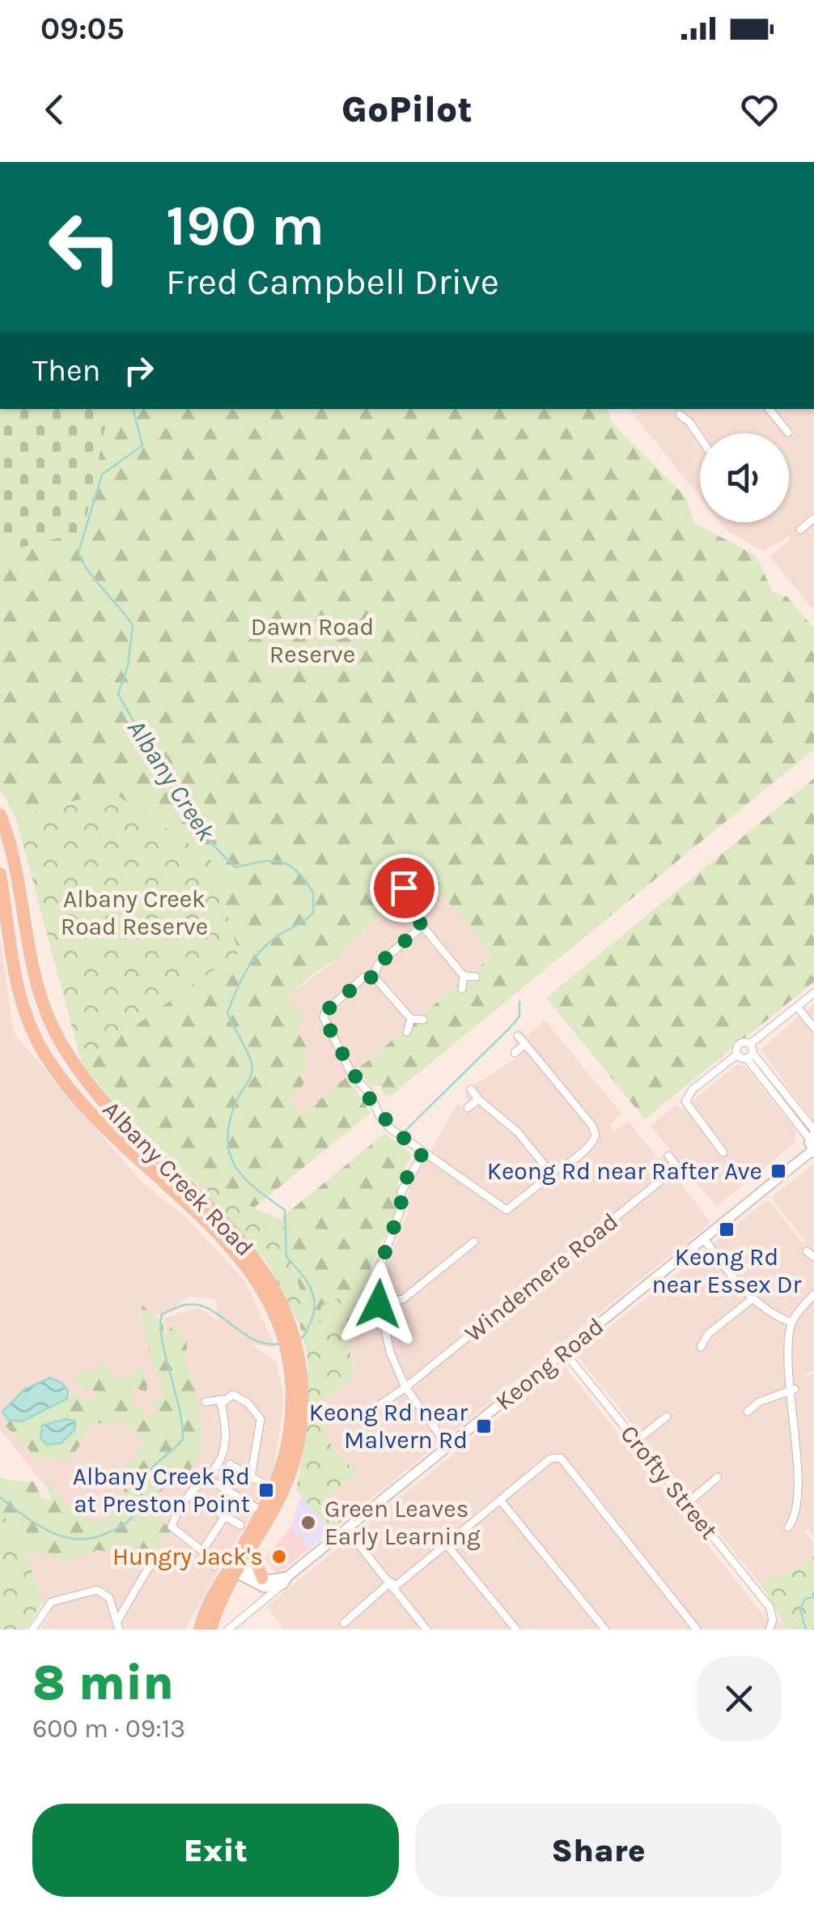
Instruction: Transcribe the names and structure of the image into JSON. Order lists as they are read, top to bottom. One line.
{"streets":{"main road":["Albany Creek Road"],"street":["Windemere Road","Keong Road","Crofty Street"]},"crossings":[["Keong Road","Crofty Street"]],"water":["Albany Creek"],"parks":["Dawn Road Reserve","Albany Creek Road Reserve"],"places":{"transit":["Keong Rd near Rafter Ave","Keong Rd near Essex Dr","Keong Rd near Malvern Rd","Albany Creek Rd at Preston Point"],"other":["Green Leaves Early Learning","Hungry Jack's"]},"page":{"status":"09:05","header":"GoPilot","turn":["190 m","Fred Campbell Drive"],"then":"Then","heading":["8 min","600 m · 09:13"],"buttons":["Exit","Share"]}}
